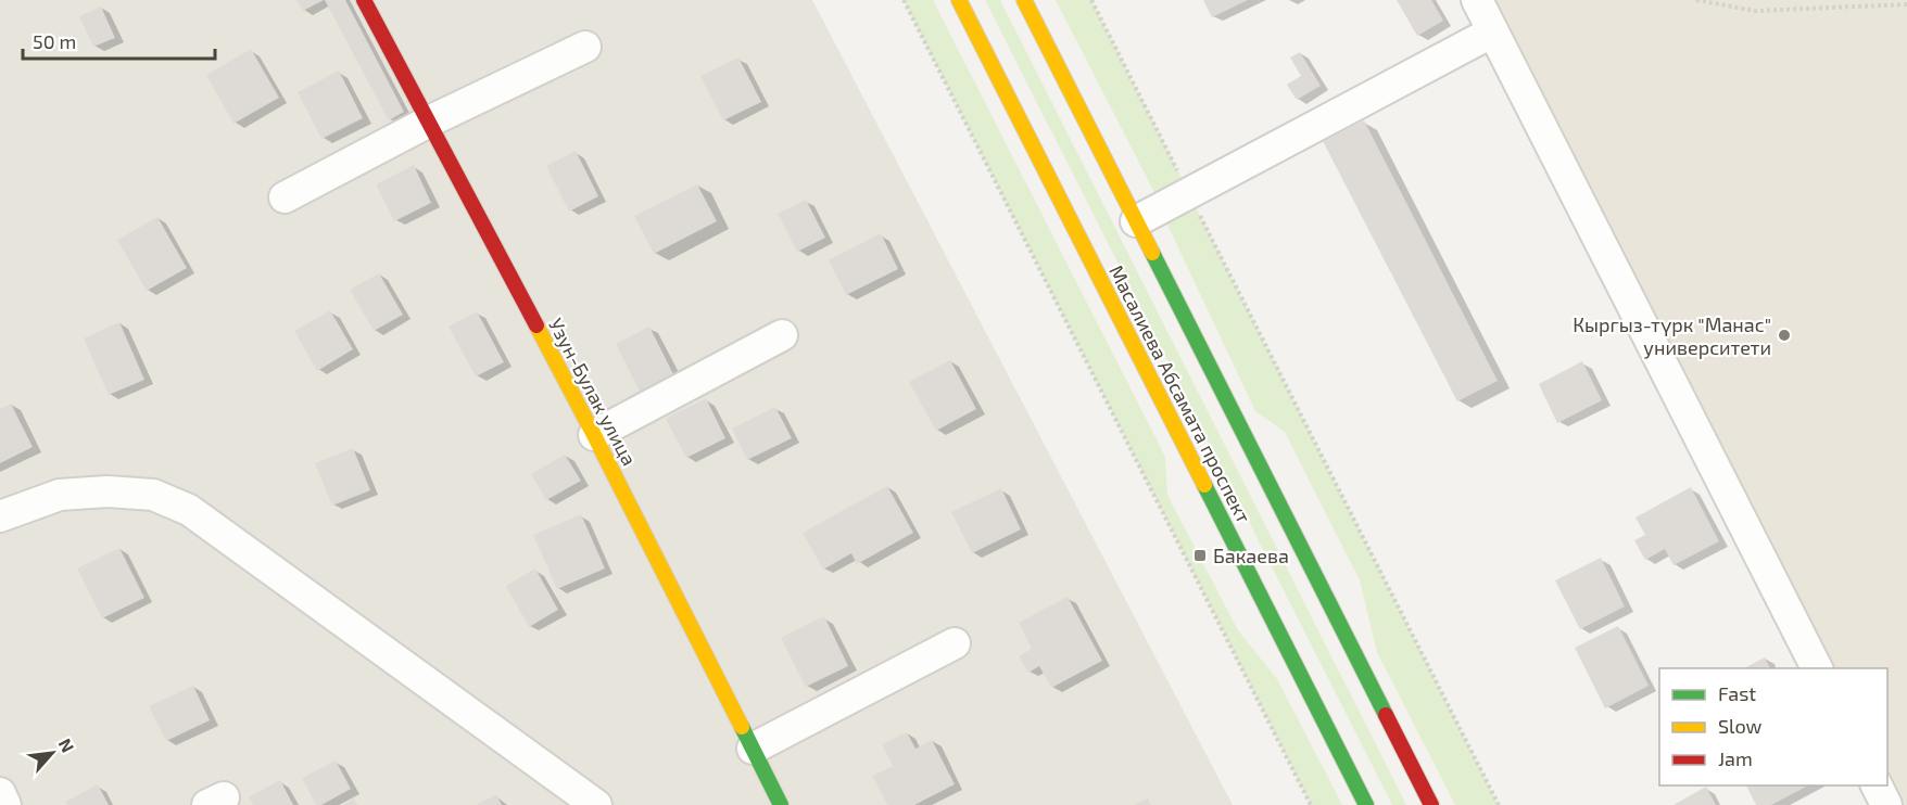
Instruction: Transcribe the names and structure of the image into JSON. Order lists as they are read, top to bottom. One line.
{"streets":{"main road":["Узун-Булак улица","Масалиева Абсамата проспект"]},"places":{"other":["Кыргыз-түрк \"Манас\" университети"],"transit":["Бакаева"]},"legend":["Fast","Slow","Jam"],"scale_bar":"50 m","north":"top right"}
